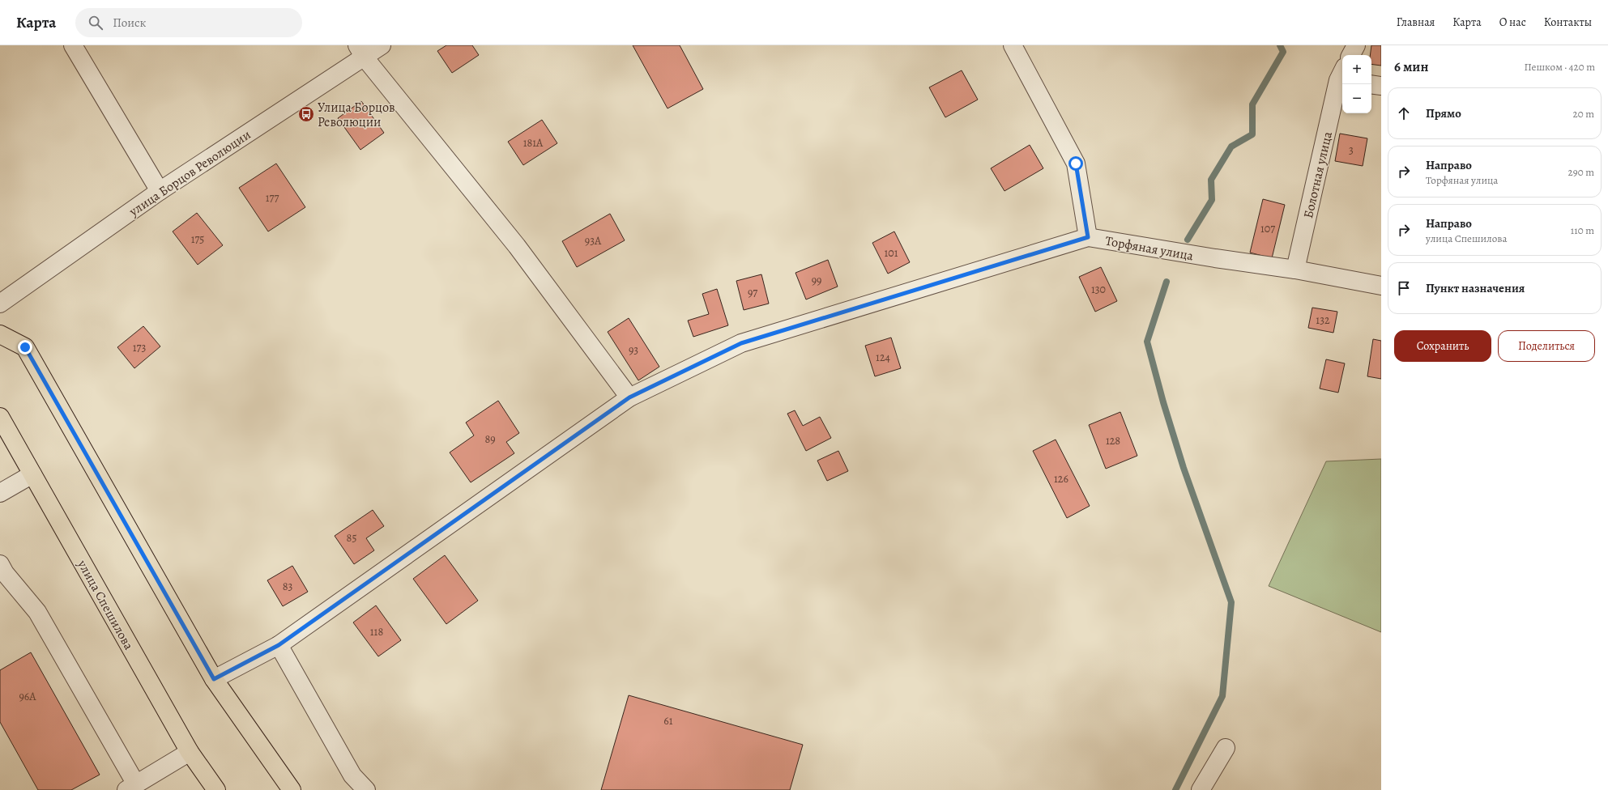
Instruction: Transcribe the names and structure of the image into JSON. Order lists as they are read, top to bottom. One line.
{"streets":{"main road":["улица Спешилова"],"street":["улица Борцов Революции","Болотная улица","Торфяная улица"]},"crossings":[["Болотная улица","Торфяная улица"]],"places":{"bus stop":["Улица Борцов Революции"]},"house_numbers":["181А","3","177","107","175","93А","101","99","130","97","132","173","93","124","89","128","126","85","83","118","96А","61"],"page":{"header":"Карта","search":"Поиск","nav":["Главная","Карта","О нас","Контакты"],"heading":["6 мин","Пешком · 420 m"],"map_buttons":["+","−"],"list":[["Прямо","20 m"],["Направо","Торфяная улица","290 m"],["Направо","улица Спешилова","110 m"],"Пункт назначения"],"buttons":["Сохранить","Поделиться"]}}
